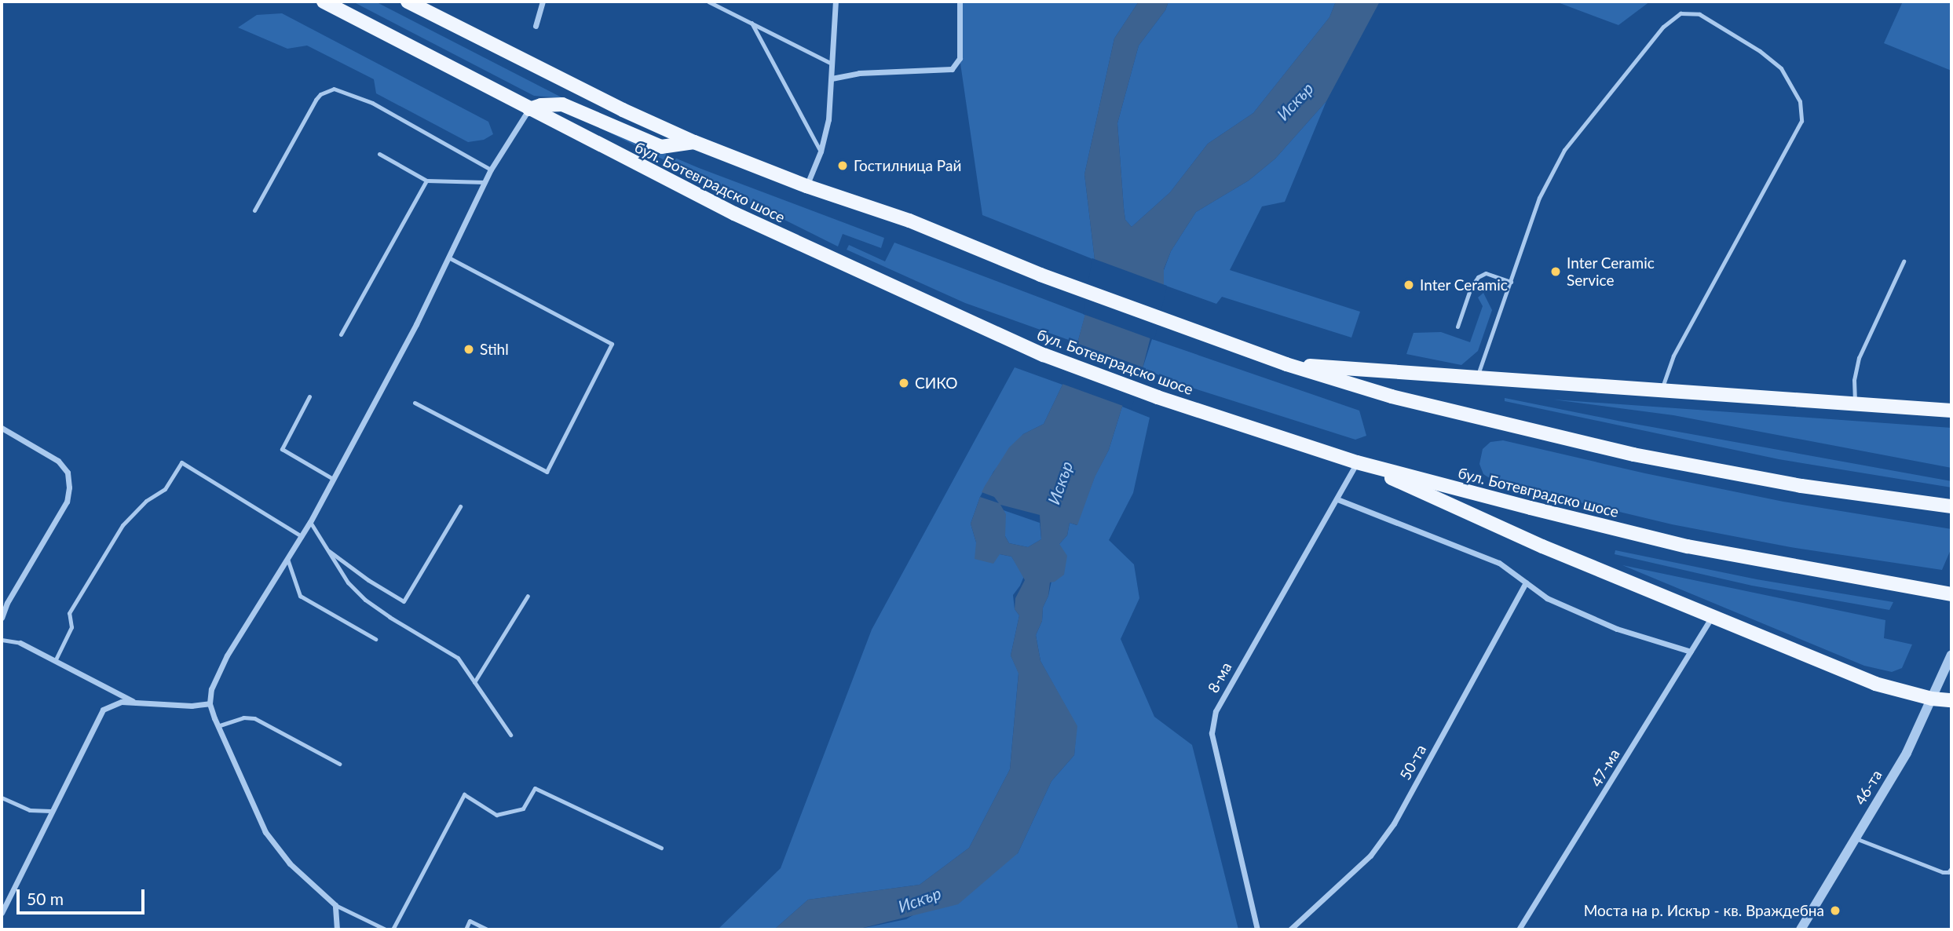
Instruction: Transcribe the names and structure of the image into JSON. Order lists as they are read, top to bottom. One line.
{"streets":{"main road":["бул. Ботевградско шосе"],"street":["8-ма","50-та","47-ма","46-та"]},"crossings":[["бул. Ботевградско шосе","8-ма"]],"water":["Искър"],"places":["Гостилница Рай","Inter Ceramic Service","Inter Ceramic","Stihl","СИКО","Моста на р. Искър - кв. Враждебна"],"scale_bar":"50 m"}
